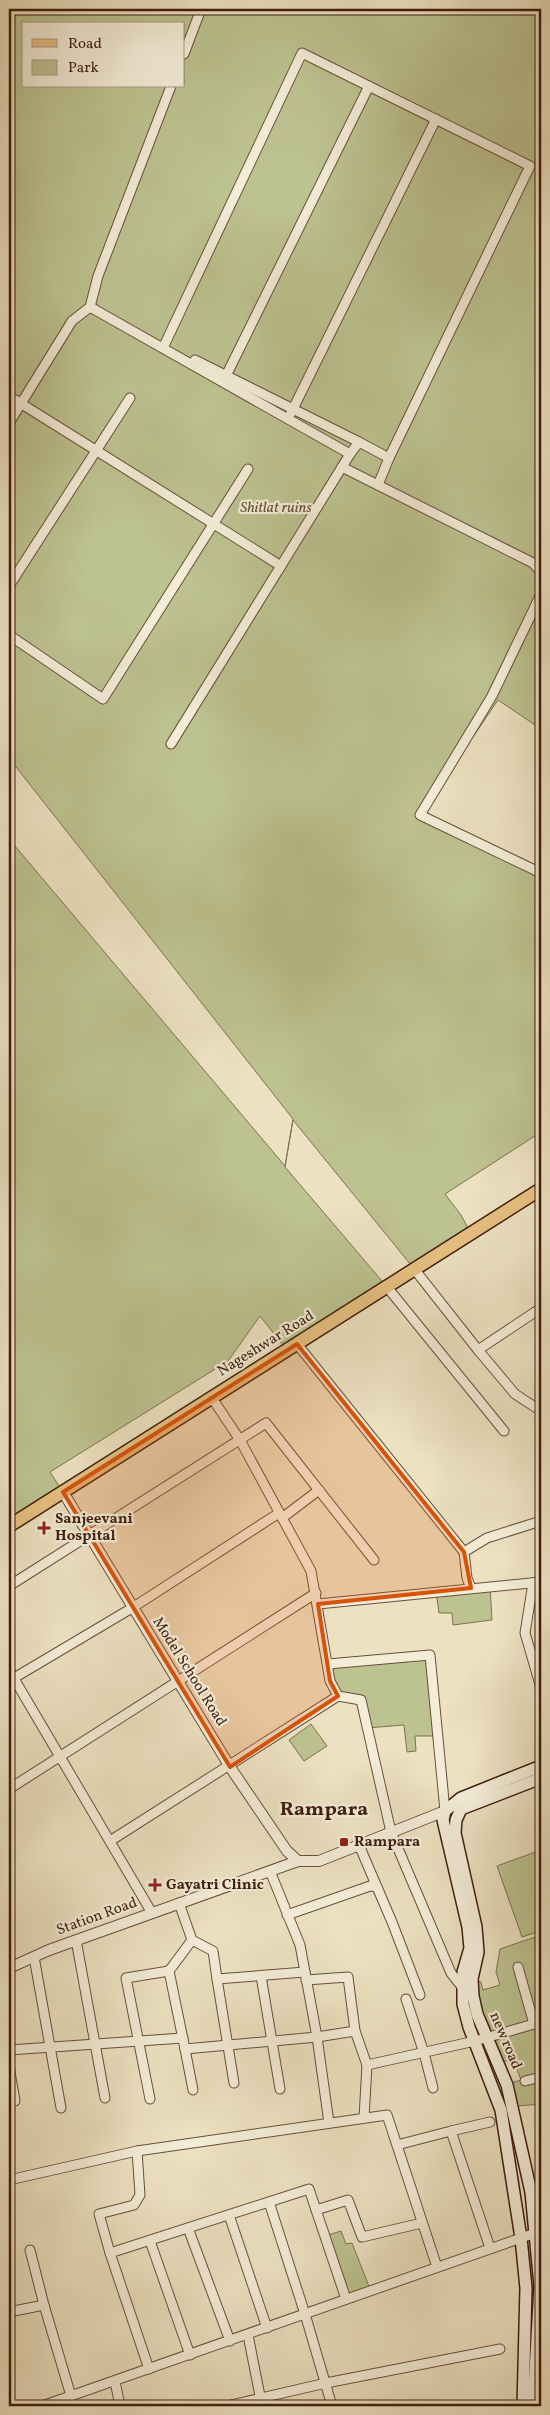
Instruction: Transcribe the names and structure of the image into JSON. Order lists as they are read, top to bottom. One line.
{"streets":{"main road":["Nageshwar Road","new road"],"street":["Model School Road","Station Road"]},"crossings":[["Nageshwar Road","Model School Road"],["Model School Road","Station Road"]],"districts":["Rampara"],"parks":["Shitlat ruins"],"places":{"health":["Sanjeevani Hospital","Gayatri Clinic"],"transit":["Rampara"]},"legend":["Road","Park"]}
